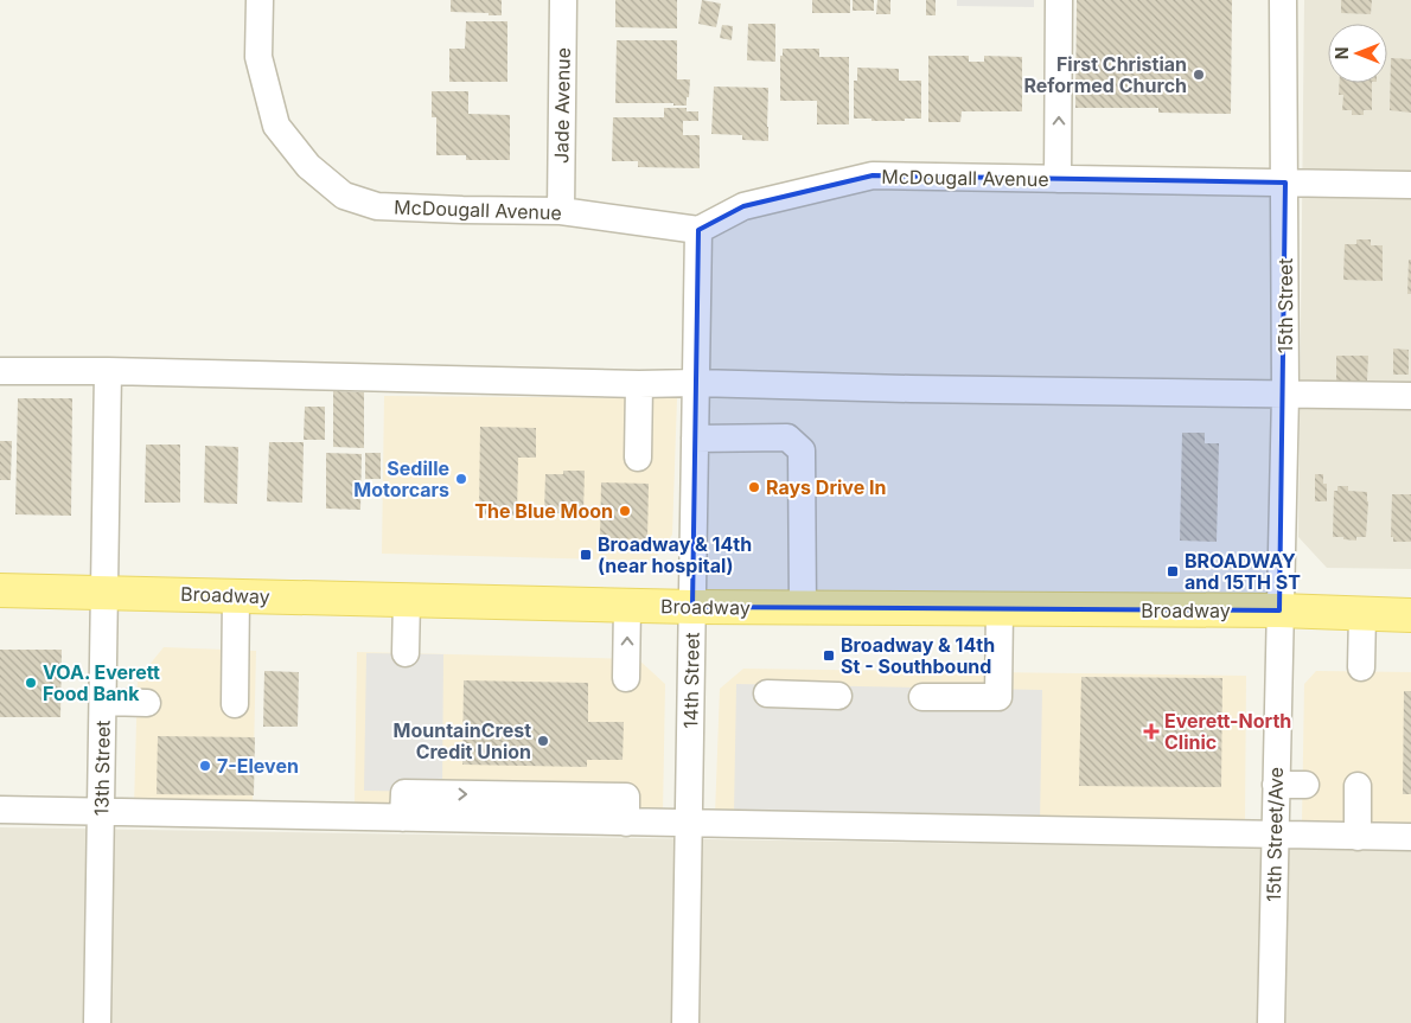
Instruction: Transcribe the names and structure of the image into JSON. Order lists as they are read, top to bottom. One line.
{"streets":{"main road":["Broadway"],"street":["Jade Avenue","McDougall Avenue","15th Street","14th Street","13th Street","15th Street/Ave"]},"crossings":[["Jade Avenue","McDougall Avenue"],["McDougall Avenue","15th Street"],["McDougall Avenue","14th Street"],["15th Street","Broadway"],["15th Street","15th Street/Ave"],["Broadway","14th Street"],["Broadway","13th Street"],["Broadway","15th Street/Ave"]],"places":{"other":["First Christian Reformed Church","Sedille Motorcars","Rays Drive In","The Blue Moon","VOA. Everett Food Bank","MountainCrest Credit Union","7-Eleven"],"transit":["Broadway & 14th (near hospital)","BROADWAY and 15TH ST","Broadway & 14th St - Southbound"],"health":["Everett-North Clinic"]},"north":"left"}
